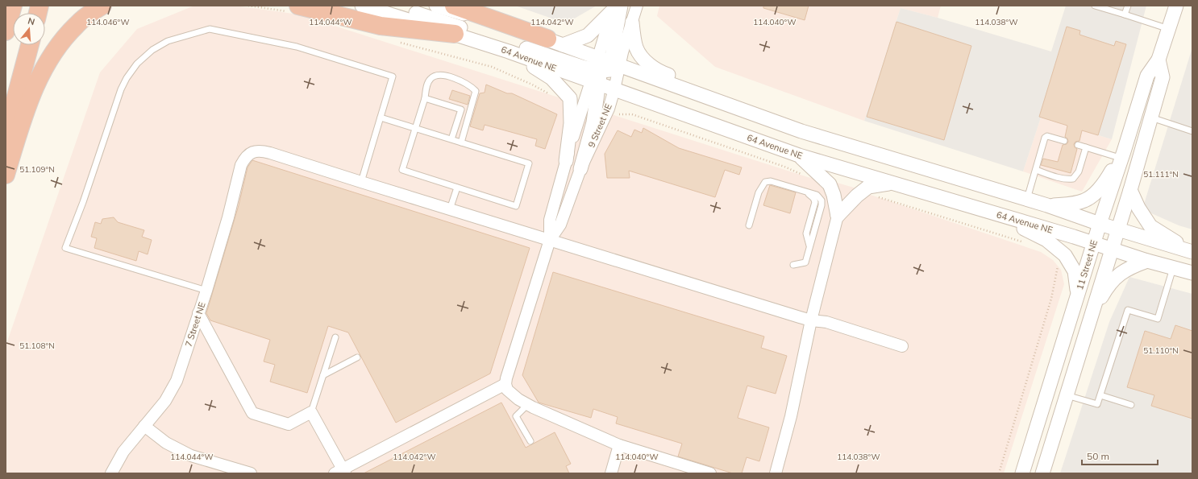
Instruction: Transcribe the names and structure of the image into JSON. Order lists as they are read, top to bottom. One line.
{"streets":{"street":["64 Avenue NE","9 Street NE","11 Street NE","7 Street NE"]},"crossings":[["64 Avenue NE","9 Street NE"],["64 Avenue NE","11 Street NE"]],"scale_bar":"50 m","north":"top","coordinates":["114.046°W","114.044°W","114.042°W","114.040°W","114.038°W","51.109°N","51.111°N","51.108°N","51.110°N"]}
